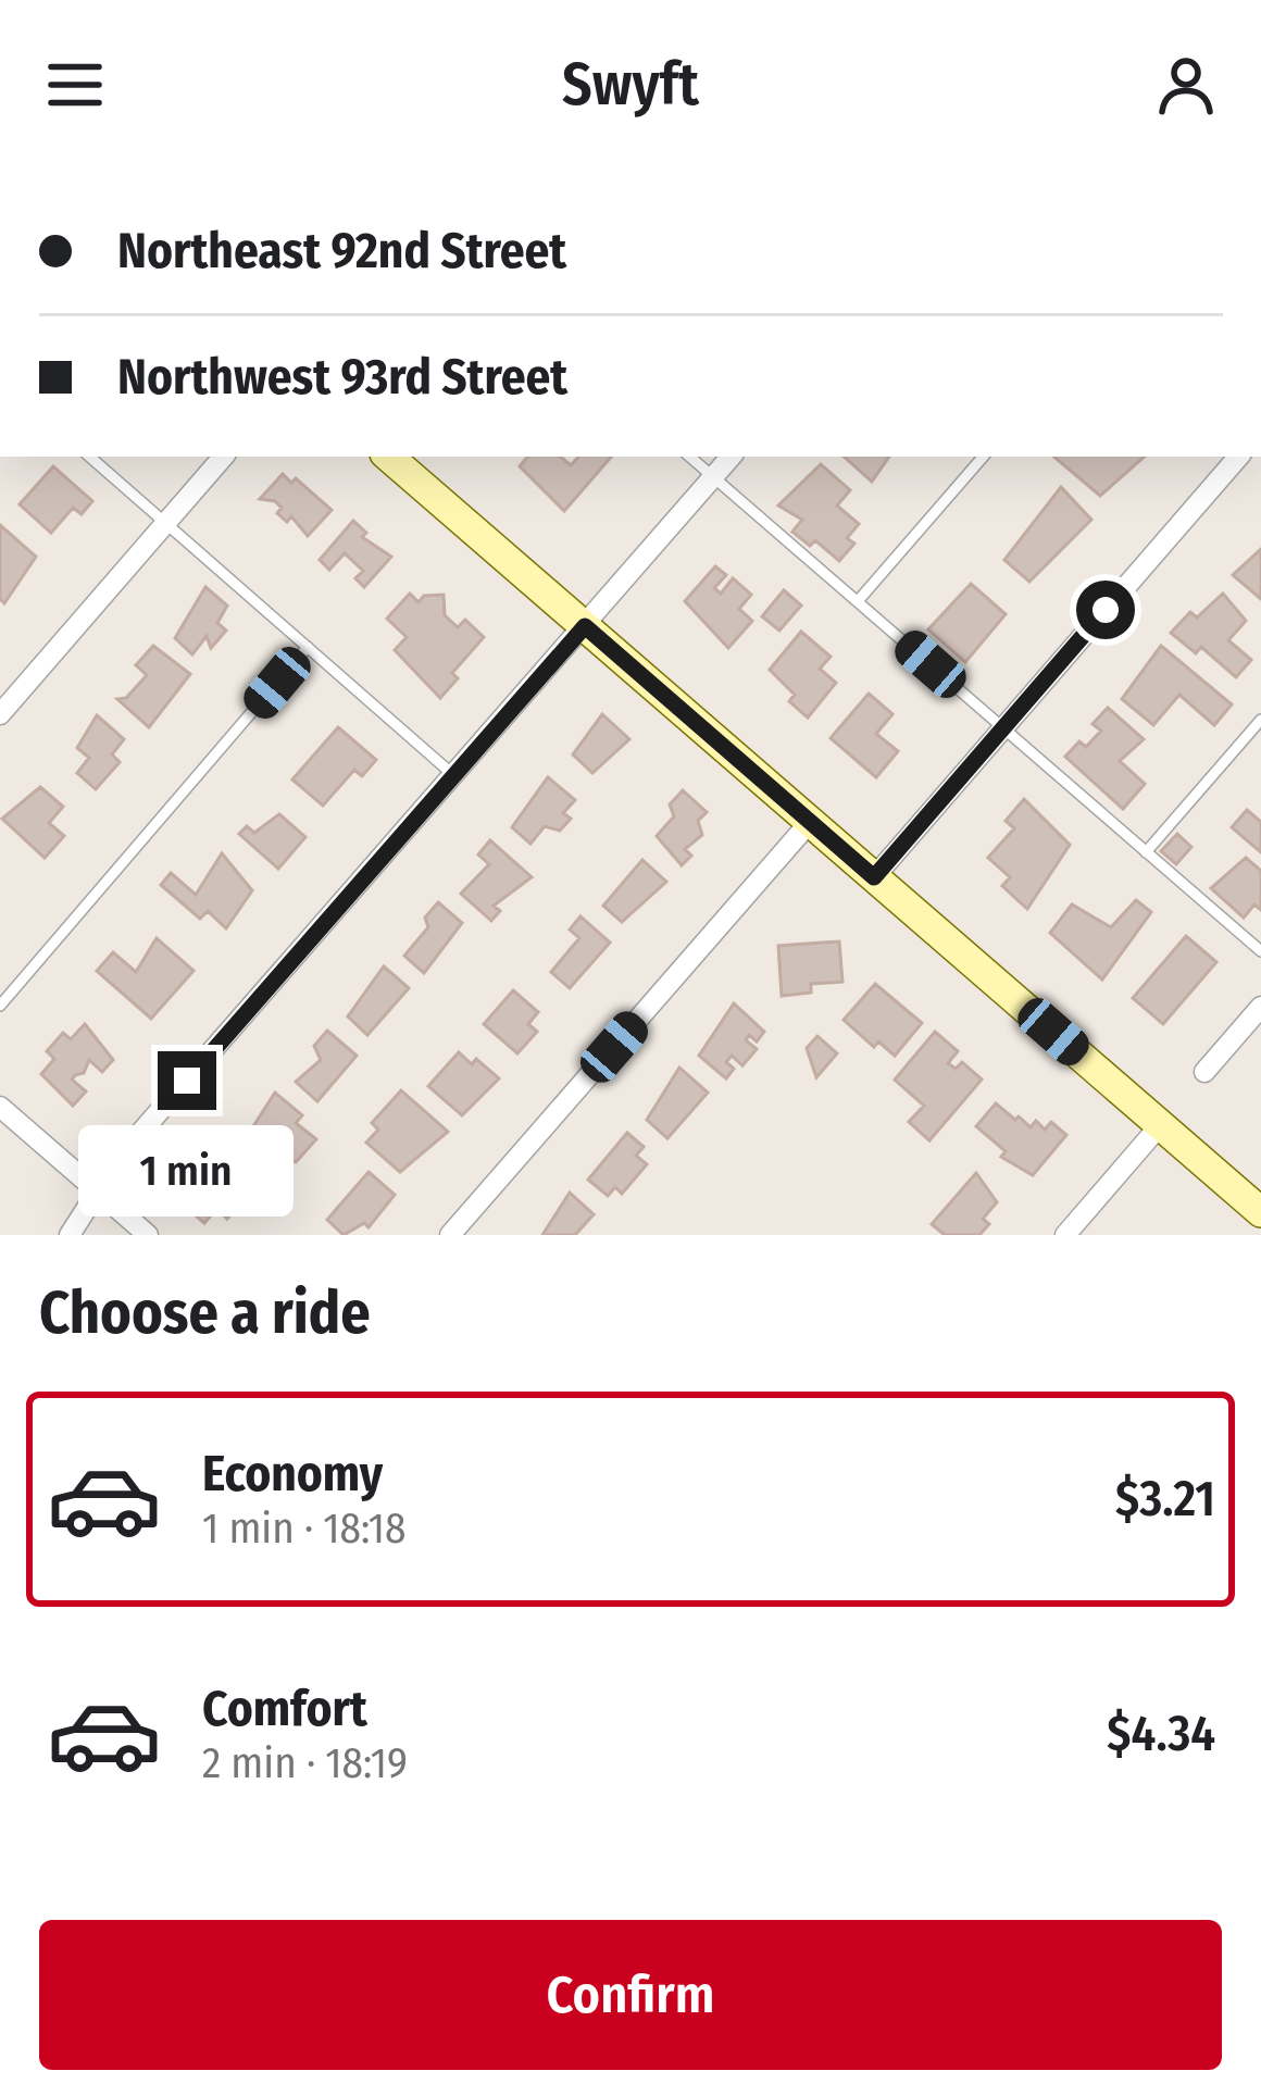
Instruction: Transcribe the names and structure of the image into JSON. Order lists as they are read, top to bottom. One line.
{"page":{"header":"Swyft","banner":["Northeast 92nd Street","Northwest 93rd Street"],"bubble":"1 min","heading":"Choose a ride","list":[{"name":"Economy","note":"1 min · 18:18","value":"$3.21"},{"name":"Comfort","note":"2 min · 18:19","value":"$4.34"}],"buttons":"Confirm"}}
